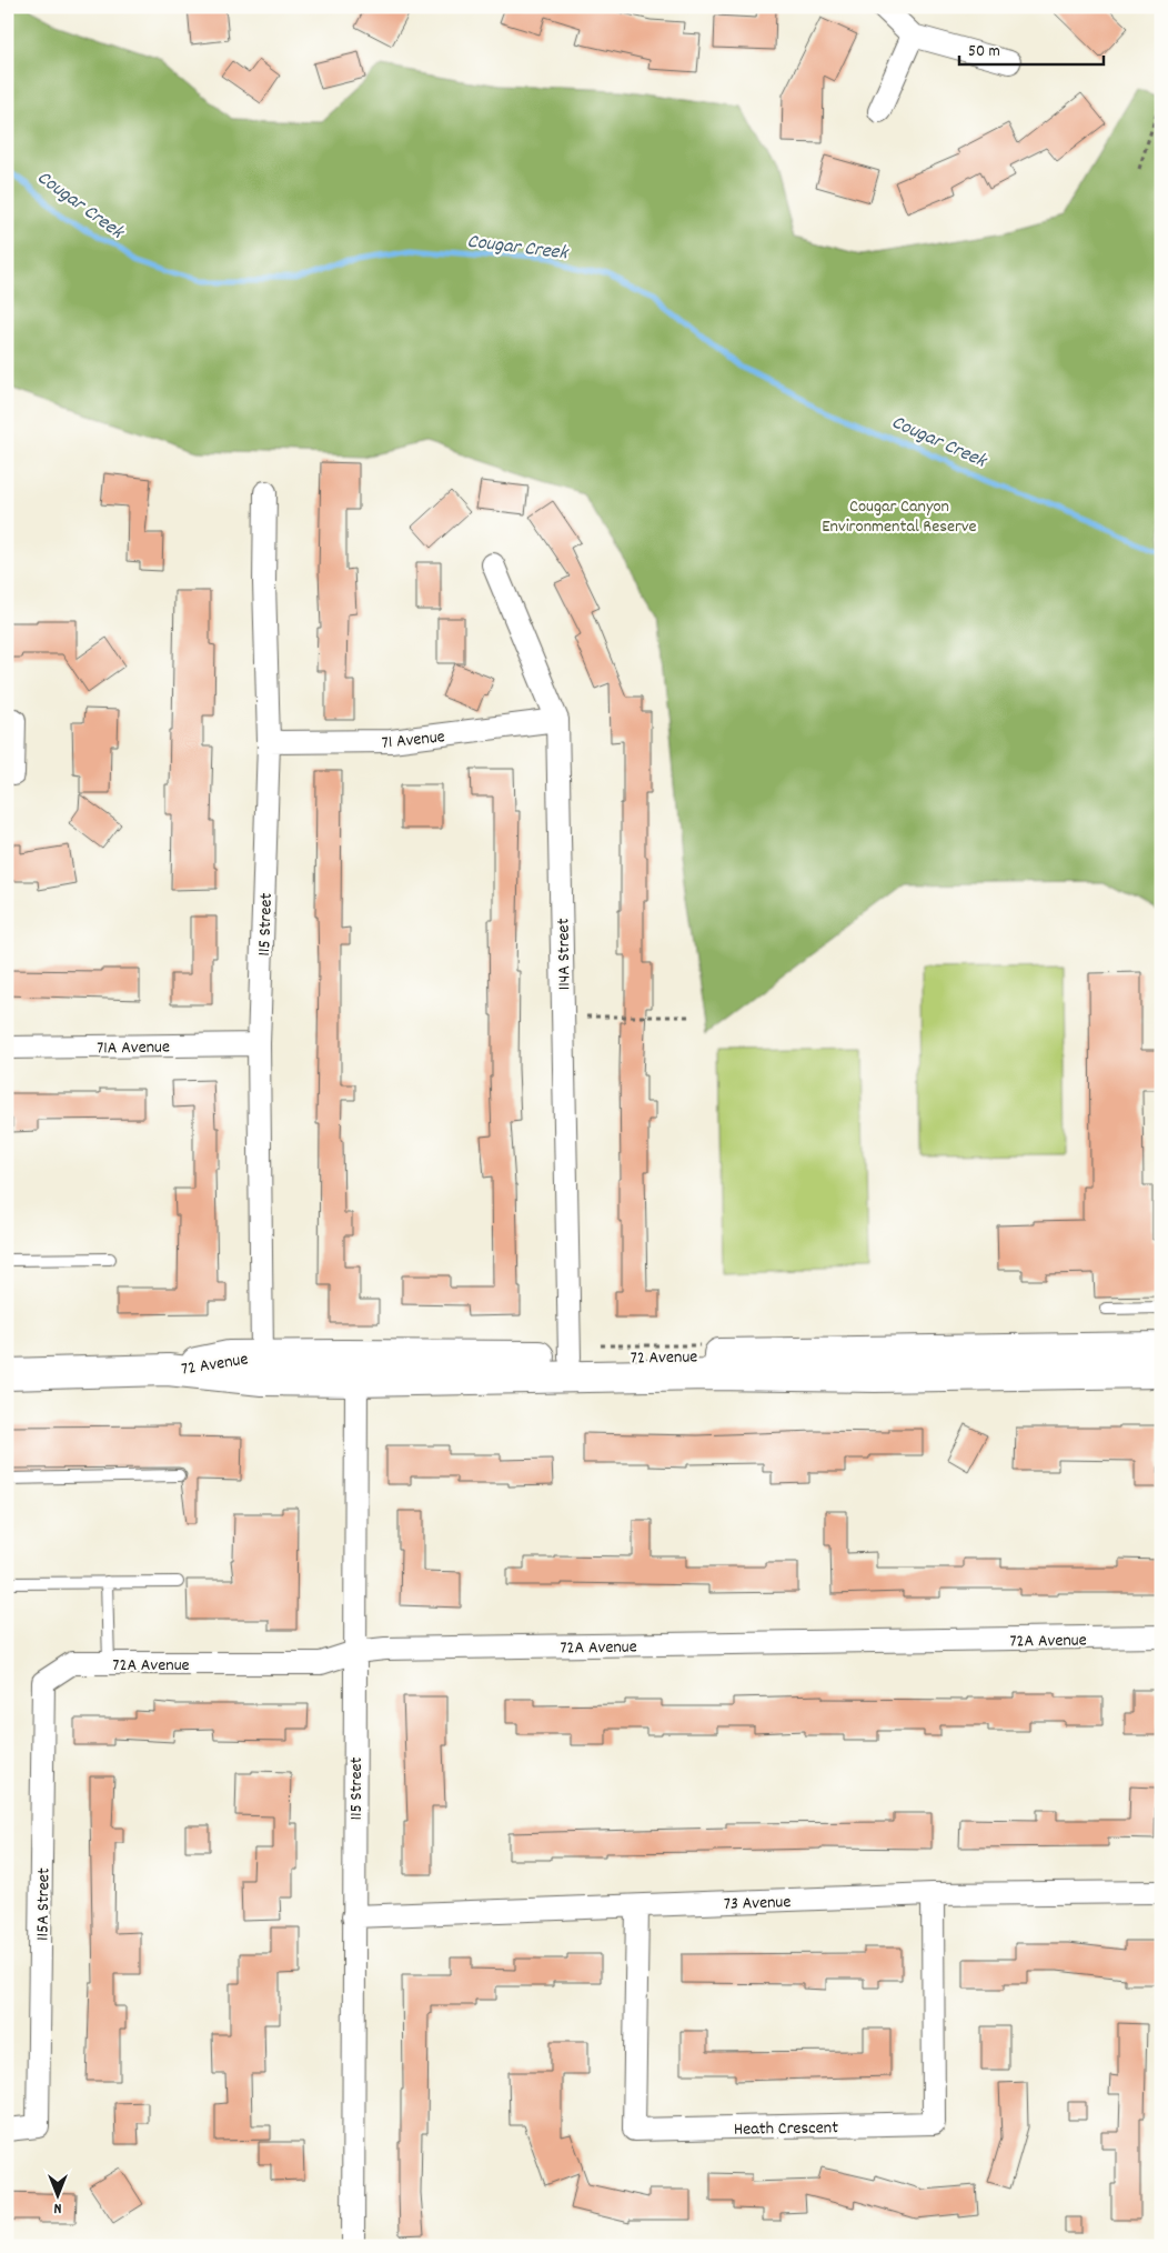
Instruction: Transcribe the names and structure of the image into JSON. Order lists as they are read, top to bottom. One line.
{"streets":{"main road":["72 Avenue"],"street":["71 Avenue","115 Street","114A Street","71A Avenue","72A Avenue","73 Avenue","115A Street","Heath Crescent"]},"crossings":[["71 Avenue","115 Street"],["71 Avenue","114A Street"],["115 Street","71A Avenue"],["115 Street","72 Avenue"],["115 Street","72A Avenue"],["115 Street","73 Avenue"],["114A Street","72 Avenue"],["72A Avenue","115A Street"],["73 Avenue","Heath Crescent"]],"water":["Cougar Creek"],"parks":["Cougar Canyon Environmental Reserve"],"scale_bar":"50 m","north":"bottom"}
